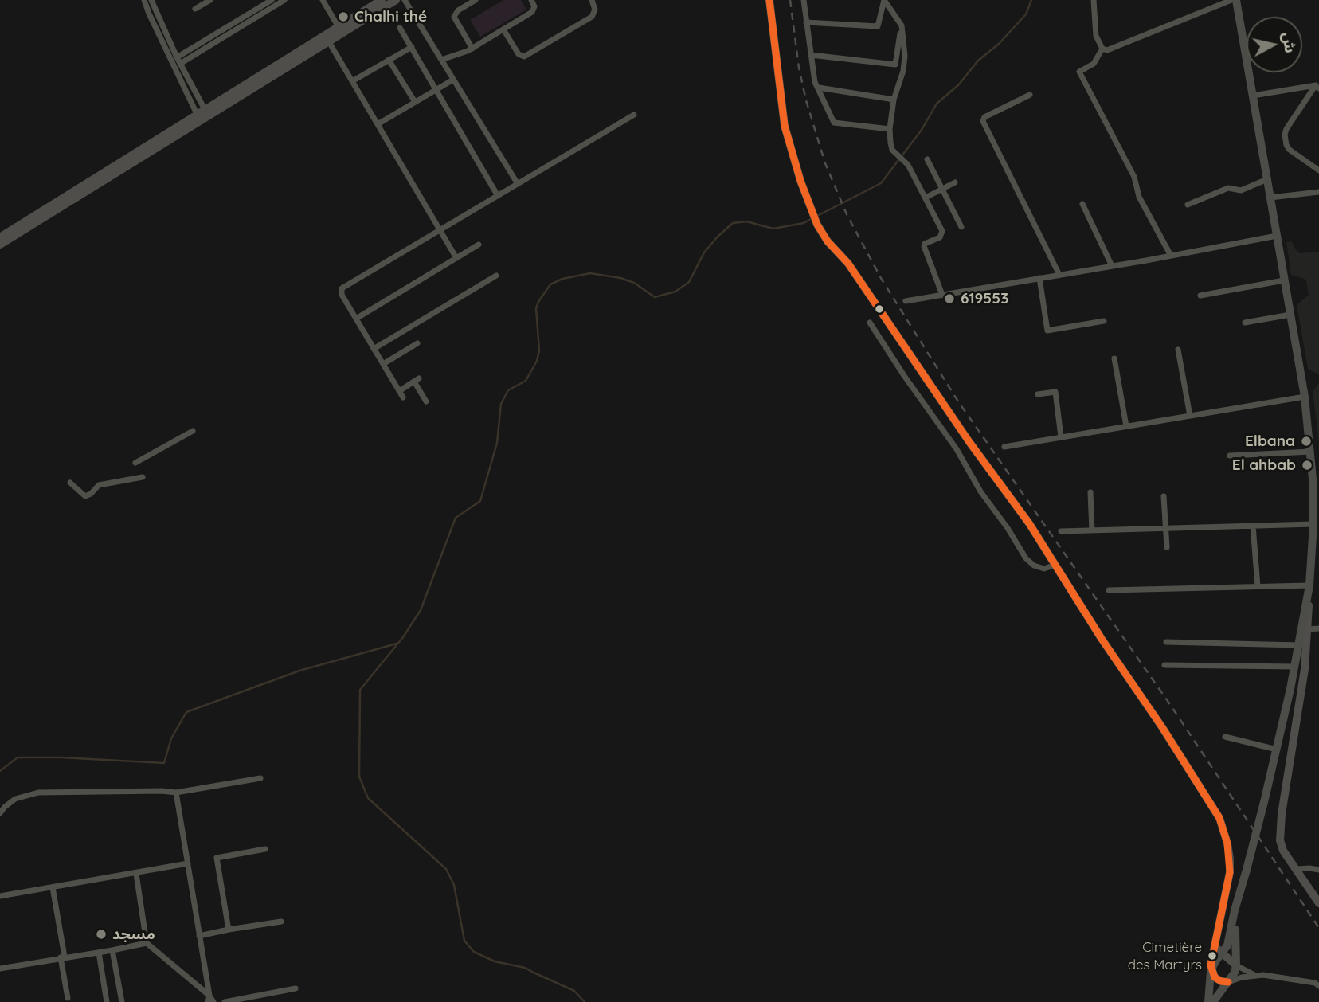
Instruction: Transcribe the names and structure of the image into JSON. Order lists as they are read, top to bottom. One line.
{"places":["Chalhi thé","619553","Elbana","El ahbab","مسجد","Cimetière des Martyrs"],"north":"right"}
